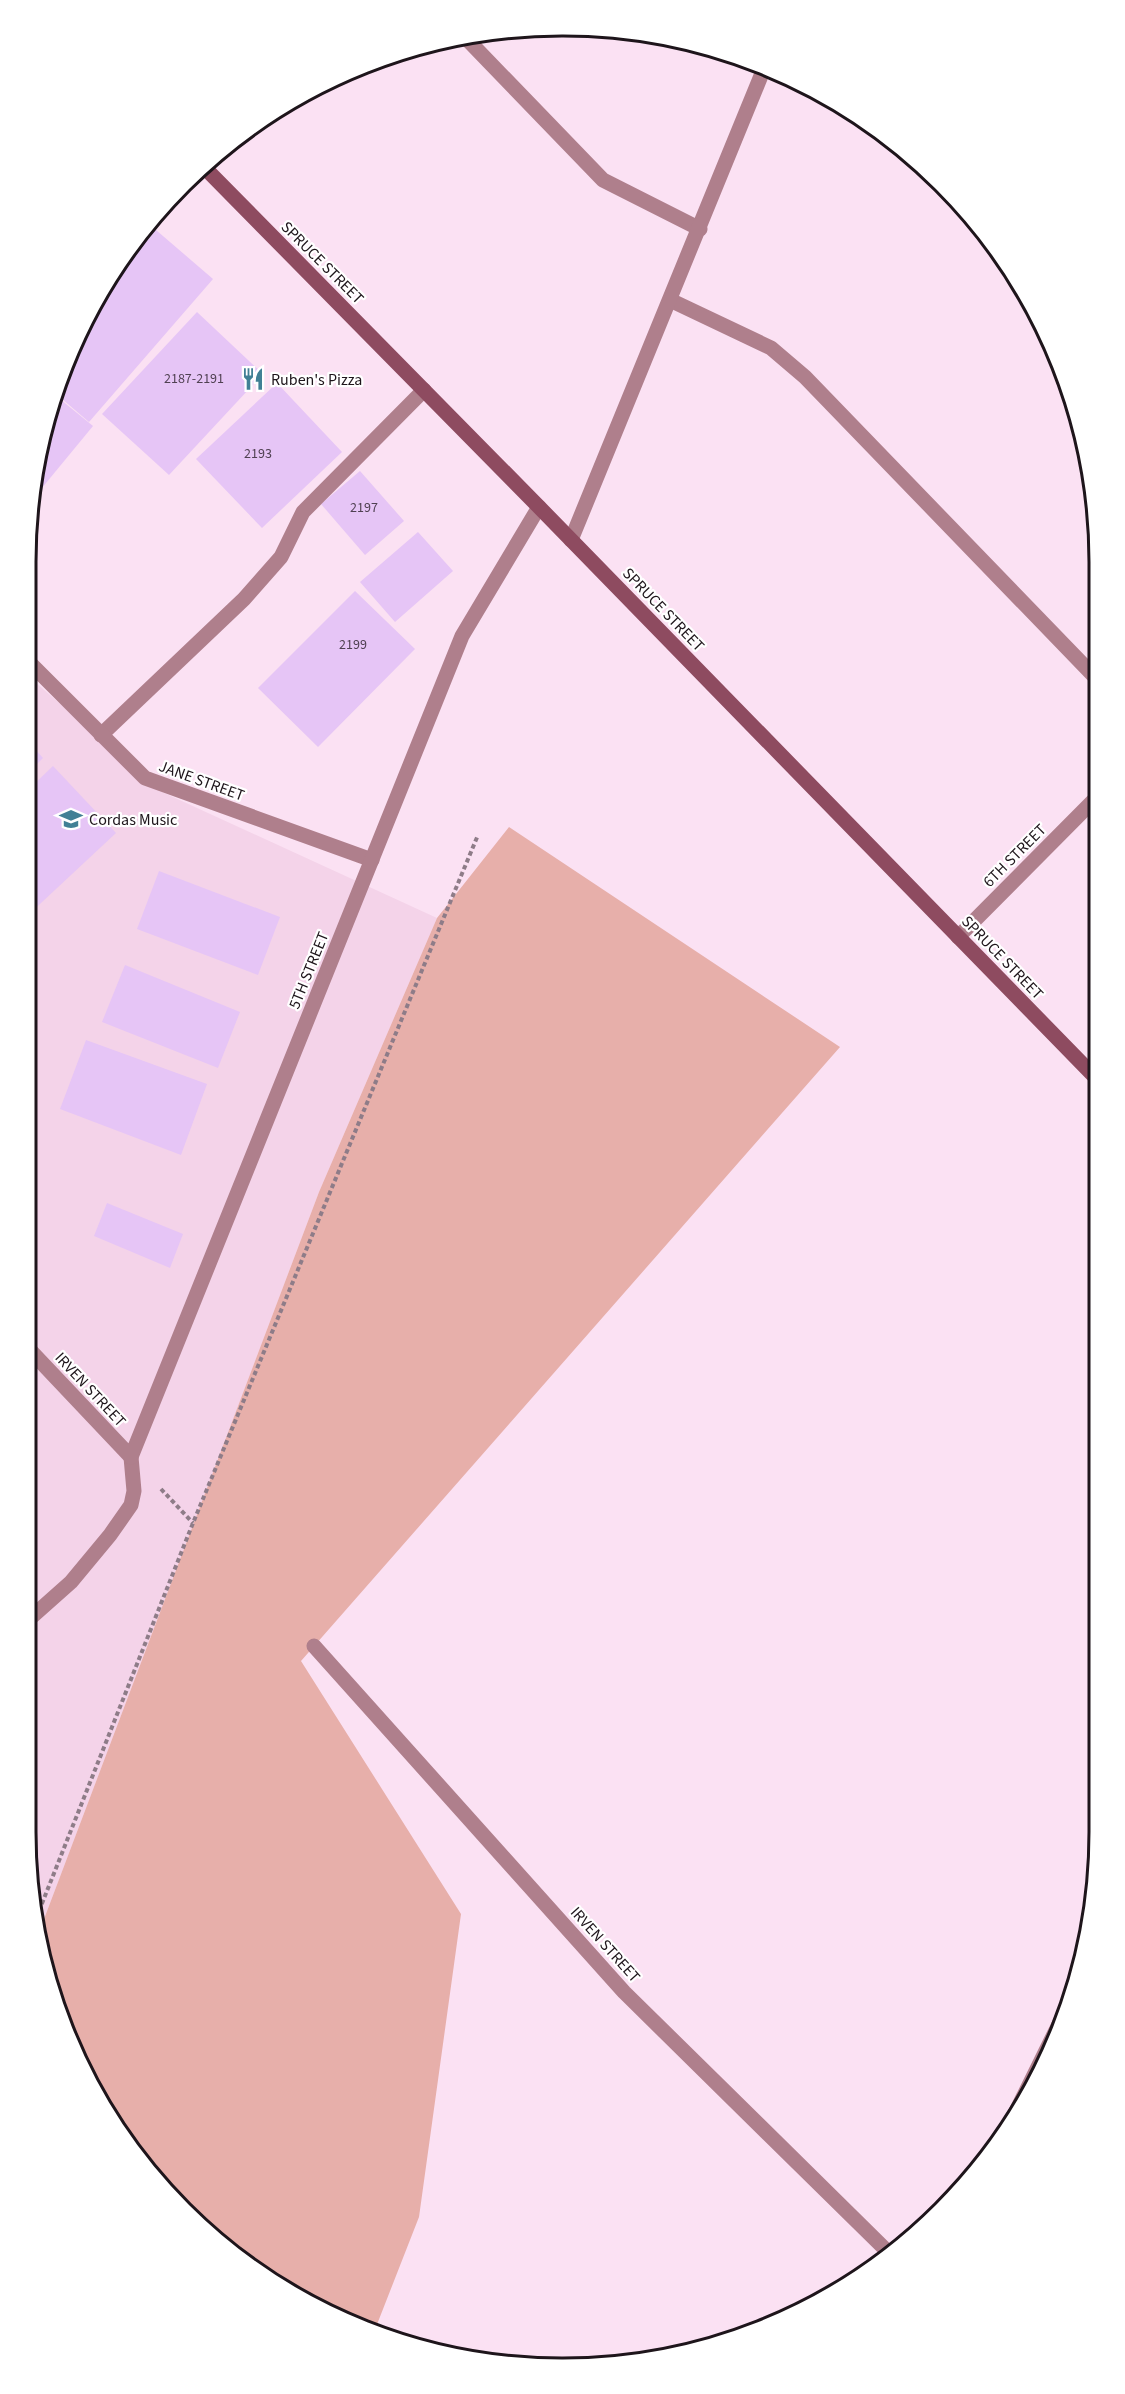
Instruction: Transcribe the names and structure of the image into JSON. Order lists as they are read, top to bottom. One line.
{"streets":{"street":["SPRUCE STREET","JANE STREET","6TH STREET","5TH STREET","IRVEN STREET"]},"crossings":[["SPRUCE STREET","6TH STREET"],["SPRUCE STREET","5TH STREET"],["JANE STREET","5TH STREET"],["5TH STREET","IRVEN STREET"]],"places":{"restaurant":["Ruben's Pizza"],"school or university":["Cordas Music"]},"house_numbers":["2187-2191","2193","2197","2199"]}
